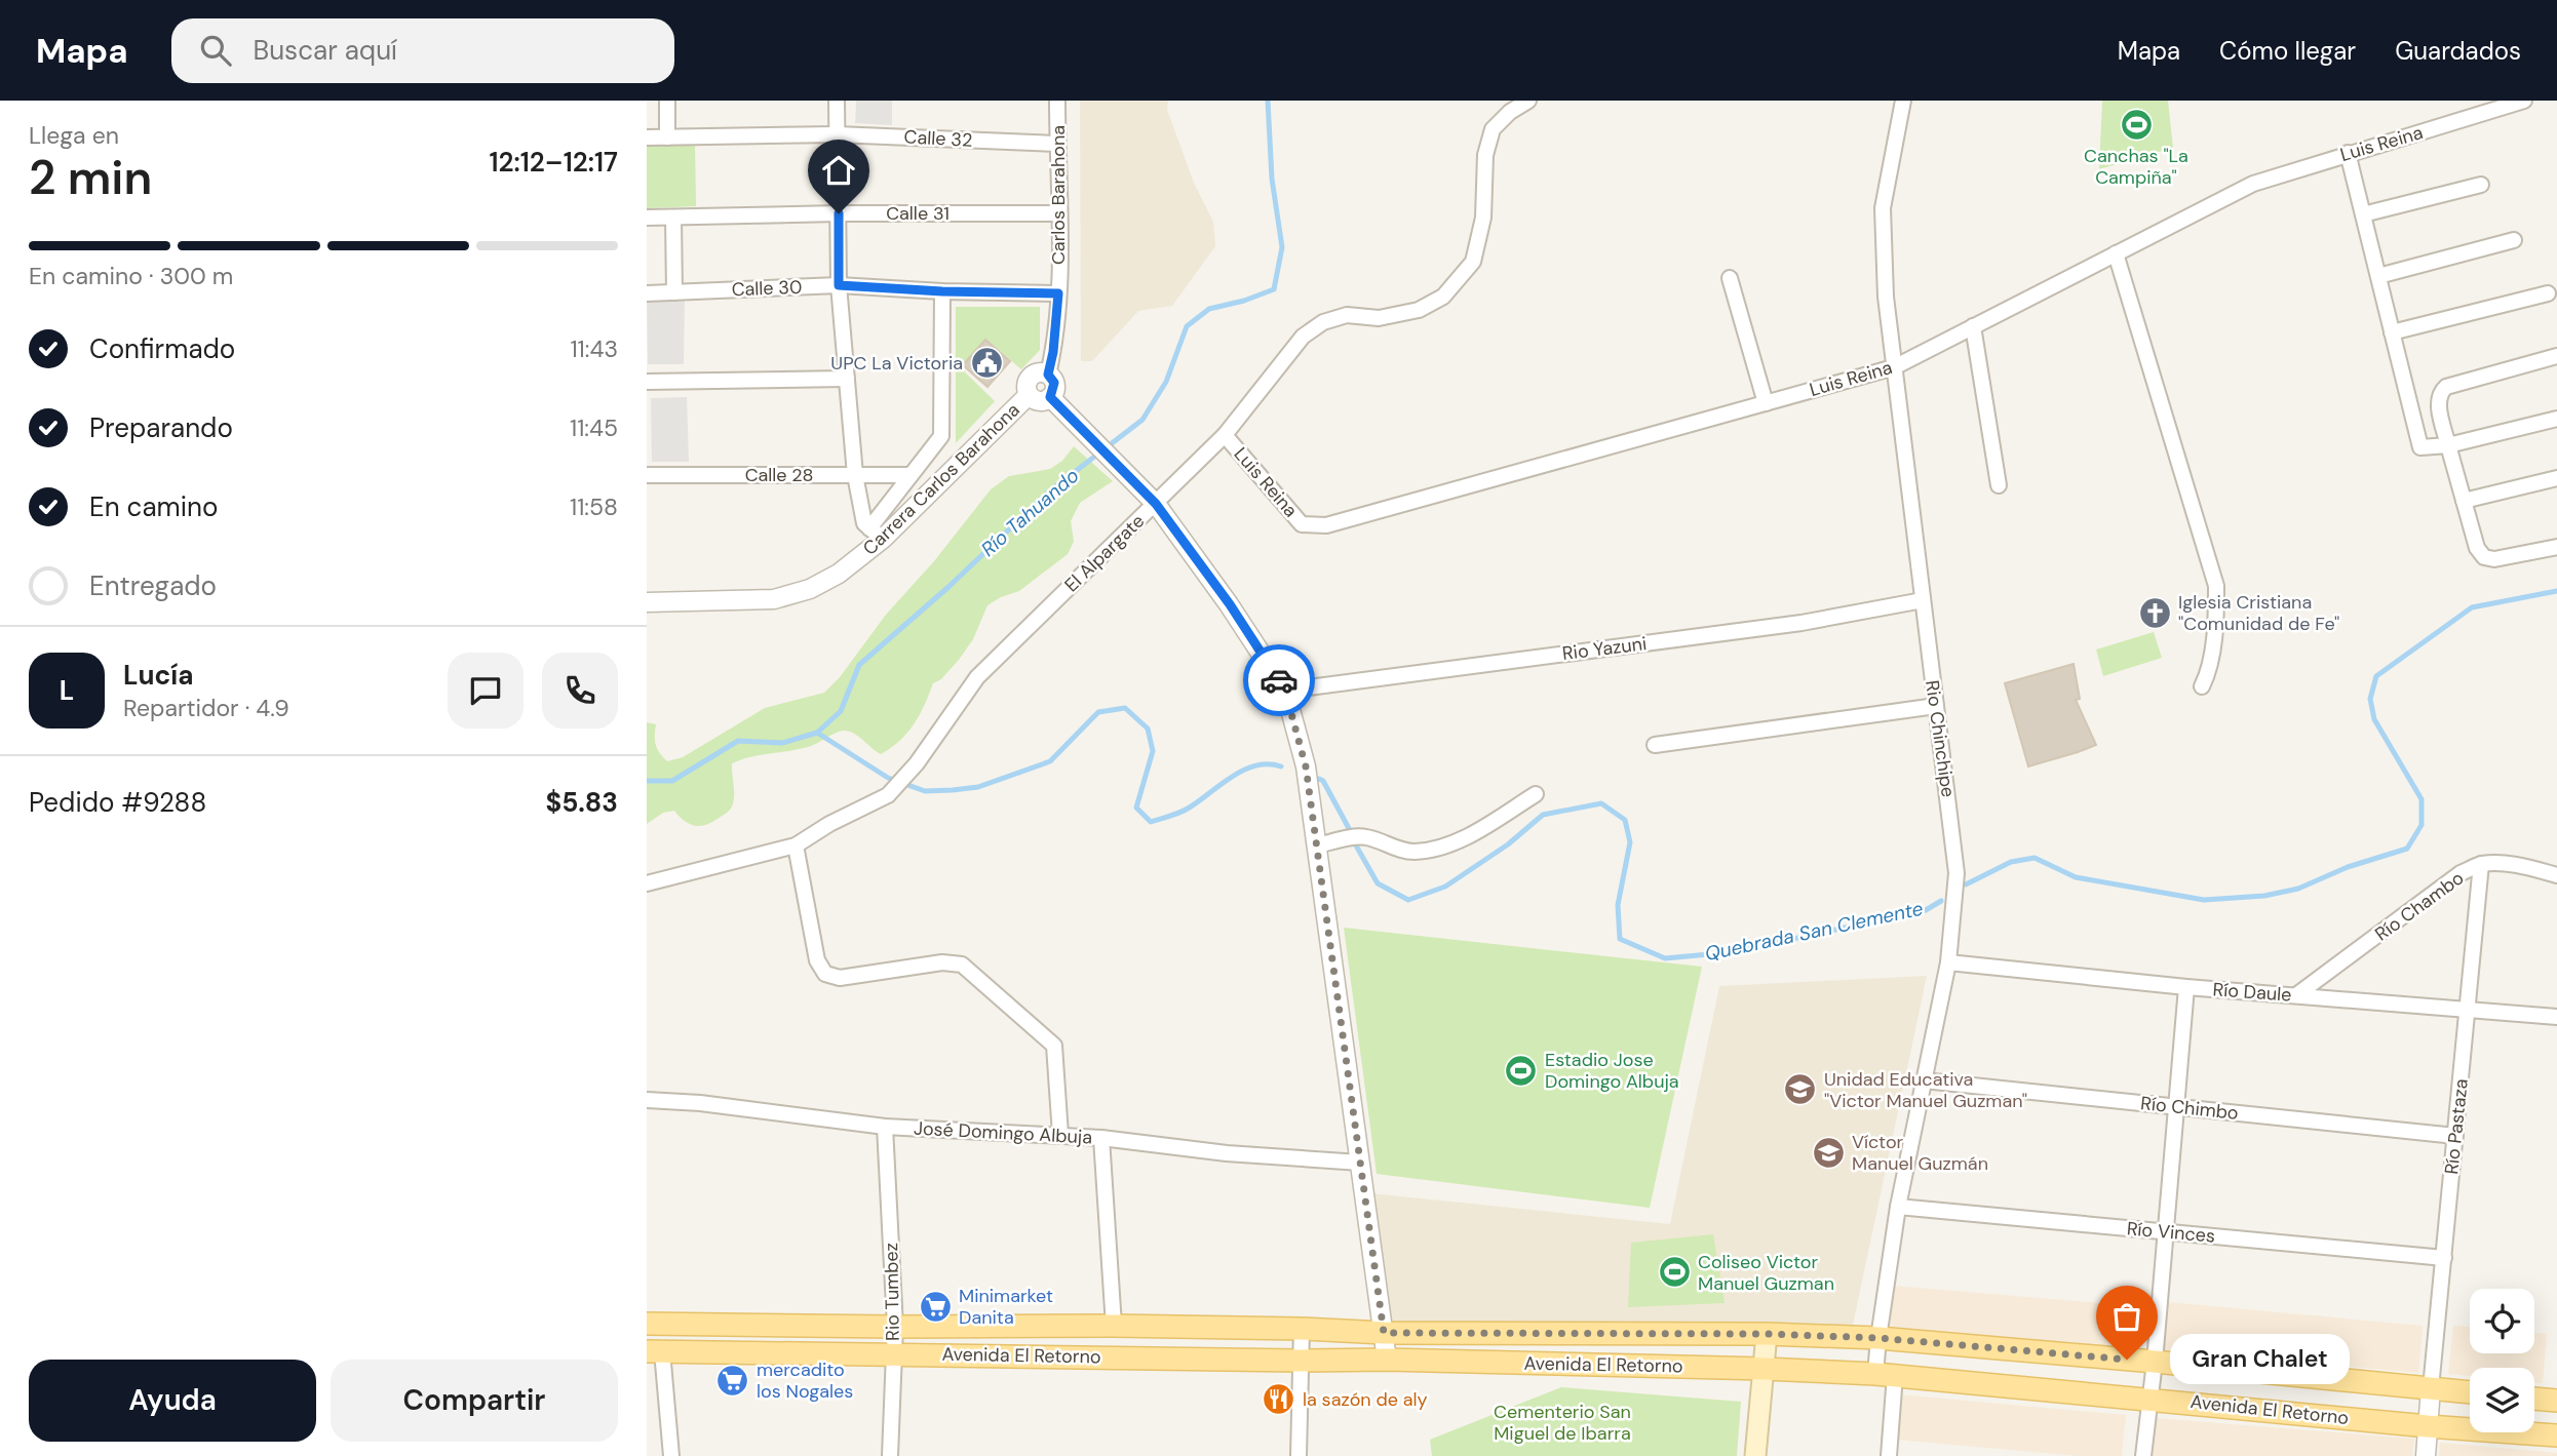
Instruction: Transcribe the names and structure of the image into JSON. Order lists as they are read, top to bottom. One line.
{"streets":{"main road":["Avenida El Retorno"],"street":["Calle 32","Luis Reina","Carlos Barahona","Calle 31","Calle 30","Calle 28","Carrera Carlos Barahona","El Alpargate","Rio Yazuni","Rio Chinchipe","Río Chambo","Río Daule","Río Chimbo","Río Pastaza","José Domingo Albuja","Río Vinces","Rio Tumbez"]},"crossings":[["Calle 32","Carlos Barahona"],["Luis Reina","El Alpargate"],["Luis Reina","Rio Chinchipe"],["Carlos Barahona","Calle 31"],["Carlos Barahona","Calle 30"],["Carlos Barahona","Carrera Carlos Barahona"],["Rio Yazuni","Rio Chinchipe"],["Rio Chinchipe","Río Daule"],["Rio Chinchipe","Río Chimbo"],["Rio Chinchipe","Río Vinces"],["Rio Chinchipe","Avenida El Retorno"],["Río Chambo","Río Daule"],["Río Chambo","Río Pastaza"],["Río Daule","Río Pastaza"],["Río Chimbo","Río Pastaza"],["Río Pastaza","Río Vinces"],["Río Pastaza","Avenida El Retorno"],["José Domingo Albuja","Rio Tumbez"],["Rio Tumbez","Avenida El Retorno"]],"water":["Río Tahuando","Quebrada San Clemente"],"parks":["Cementerio San Miguel de Ibarra"],"places":{"sports":["Canchas \"La Campiña\"","Estadio Jose Domingo Albuja","Coliseo Victor Manuel Guzman"],"public building":["UPC La Victoria"],"church":["Iglesia Cristiana \"Comunidad de Fe\""],"school or university":["Unidad Educativa \"Victor Manuel Guzman\"","Víctor Manuel Guzmán"],"supermarket":["Minimarket Danita","mercadito los Nogales"],"other":["Gran Chalet"],"restaurant":["la sazón de aly"]},"page":{"header":"Mapa","search":"Buscar aquí","nav":["Mapa","Cómo llegar","Guardados"],"heading":["2 min","Llega en","12:12–12:17"],"panel":["Lucía","Repartidor · 4.9","Pedido #9288","$5.83"],"bar":"En camino · 300 m","list":[["Confirmado","11:43"],["Preparando","11:45"],["En camino","11:58"],"Entregado"],"round":"L","bubble":"Gran Chalet","buttons":["Ayuda","Compartir"]}}
